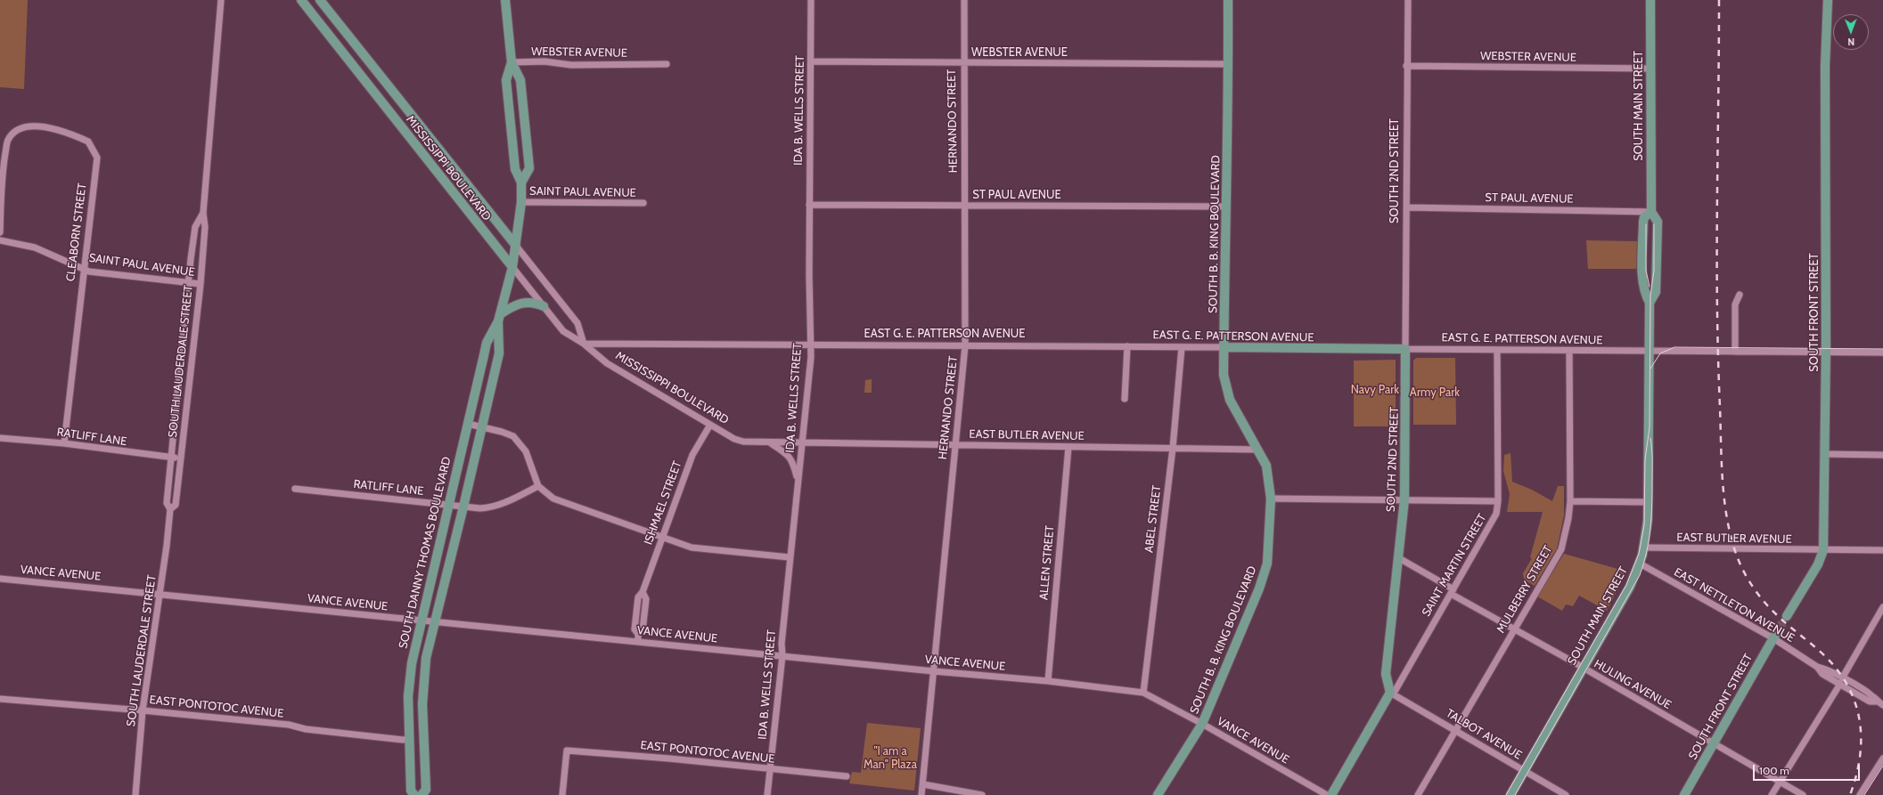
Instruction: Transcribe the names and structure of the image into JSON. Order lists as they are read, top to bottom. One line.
{"streets":{"main road":["SOUTH MAIN STREET","MISSISSIPPI BOULEVARD","SOUTH 2ND STREET","SOUTH B. B. KING BOULEVARD","SOUTH FRONT STREET","EAST G. E. PATTERSON AVENUE","SOUTH DANNY THOMAS BOULEVARD"],"street":["WEBSTER AVENUE","IDA B. WELLS STREET","HERNANDO STREET","SAINT PAUL AVENUE","ST PAUL AVENUE","CLEABORN STREET","SOUTH LAUDERDALE STREET","EAST BUTLER AVENUE","RATLIFF LANE","ISHMAEL STREET","ABEL STREET","ALLEN STREET","SAINT MARTIN STREET","VANCE AVENUE","MULBERRY STREET","EAST NETTLETON AVENUE","HULING AVENUE","EAST PONTOTOC AVENUE","TALBOT AVENUE"]},"crossings":[["WEBSTER AVENUE","SOUTH MAIN STREET"],["WEBSTER AVENUE","IDA B. WELLS STREET"],["WEBSTER AVENUE","HERNANDO STREET"],["WEBSTER AVENUE","SOUTH 2ND STREET"],["WEBSTER AVENUE","SOUTH B. B. KING BOULEVARD"],["WEBSTER AVENUE","SOUTH DANNY THOMAS BOULEVARD"],["SOUTH MAIN STREET","ST PAUL AVENUE"],["SOUTH MAIN STREET","EAST G. E. PATTERSON AVENUE"],["SOUTH MAIN STREET","EAST BUTLER AVENUE"],["SOUTH MAIN STREET","EAST NETTLETON AVENUE"],["SOUTH MAIN STREET","HULING AVENUE"],["SOUTH MAIN STREET","TALBOT AVENUE"],["IDA B. WELLS STREET","ST PAUL AVENUE"],["IDA B. WELLS STREET","EAST G. E. PATTERSON AVENUE"],["IDA B. WELLS STREET","EAST BUTLER AVENUE"],["IDA B. WELLS STREET","VANCE AVENUE"],["IDA B. WELLS STREET","EAST PONTOTOC AVENUE"],["HERNANDO STREET","ST PAUL AVENUE"],["HERNANDO STREET","EAST G. E. PATTERSON AVENUE"],["HERNANDO STREET","EAST BUTLER AVENUE"],["HERNANDO STREET","VANCE AVENUE"],["MISSISSIPPI BOULEVARD","EAST G. E. PATTERSON AVENUE"],["MISSISSIPPI BOULEVARD","EAST BUTLER AVENUE"],["MISSISSIPPI BOULEVARD","ISHMAEL STREET"],["MISSISSIPPI BOULEVARD","SOUTH DANNY THOMAS BOULEVARD"],["SOUTH 2ND STREET","ST PAUL AVENUE"],["SOUTH 2ND STREET","EAST G. E. PATTERSON AVENUE"],["SOUTH 2ND STREET","SAINT MARTIN STREET"],["SOUTH 2ND STREET","HULING AVENUE"],["SOUTH 2ND STREET","TALBOT AVENUE"],["SAINT PAUL AVENUE","CLEABORN STREET"],["SAINT PAUL AVENUE","SOUTH LAUDERDALE STREET"],["SAINT PAUL AVENUE","SOUTH DANNY THOMAS BOULEVARD"],["ST PAUL AVENUE","SOUTH B. B. KING BOULEVARD"],["CLEABORN STREET","RATLIFF LANE"],["SOUTH B. B. KING BOULEVARD","EAST G. E. PATTERSON AVENUE"],["SOUTH B. B. KING BOULEVARD","EAST BUTLER AVENUE"],["SOUTH B. B. KING BOULEVARD","VANCE AVENUE"],["SOUTH FRONT STREET","EAST G. E. PATTERSON AVENUE"],["SOUTH FRONT STREET","EAST BUTLER AVENUE"],["SOUTH FRONT STREET","EAST NETTLETON AVENUE"],["SOUTH FRONT STREET","HULING AVENUE"],["EAST G. E. PATTERSON AVENUE","ABEL STREET"],["EAST G. E. PATTERSON AVENUE","SAINT MARTIN STREET"],["EAST G. E. PATTERSON AVENUE","MULBERRY STREET"],["SOUTH LAUDERDALE STREET","RATLIFF LANE"],["SOUTH LAUDERDALE STREET","VANCE AVENUE"],["SOUTH LAUDERDALE STREET","EAST PONTOTOC AVENUE"],["EAST BUTLER AVENUE","ABEL STREET"],["EAST BUTLER AVENUE","ALLEN STREET"],["RATLIFF LANE","SOUTH DANNY THOMAS BOULEVARD"],["ISHMAEL STREET","VANCE AVENUE"],["ABEL STREET","VANCE AVENUE"],["SOUTH DANNY THOMAS BOULEVARD","VANCE AVENUE"],["SOUTH DANNY THOMAS BOULEVARD","EAST PONTOTOC AVENUE"],["ALLEN STREET","VANCE AVENUE"],["SAINT MARTIN STREET","HULING AVENUE"],["SAINT MARTIN STREET","TALBOT AVENUE"],["MULBERRY STREET","HULING AVENUE"],["MULBERRY STREET","TALBOT AVENUE"]],"parks":["Navy Park","Army Park","\"I am a Man\" Plaza"],"scale_bar":"100 m","north":"bottom"}
